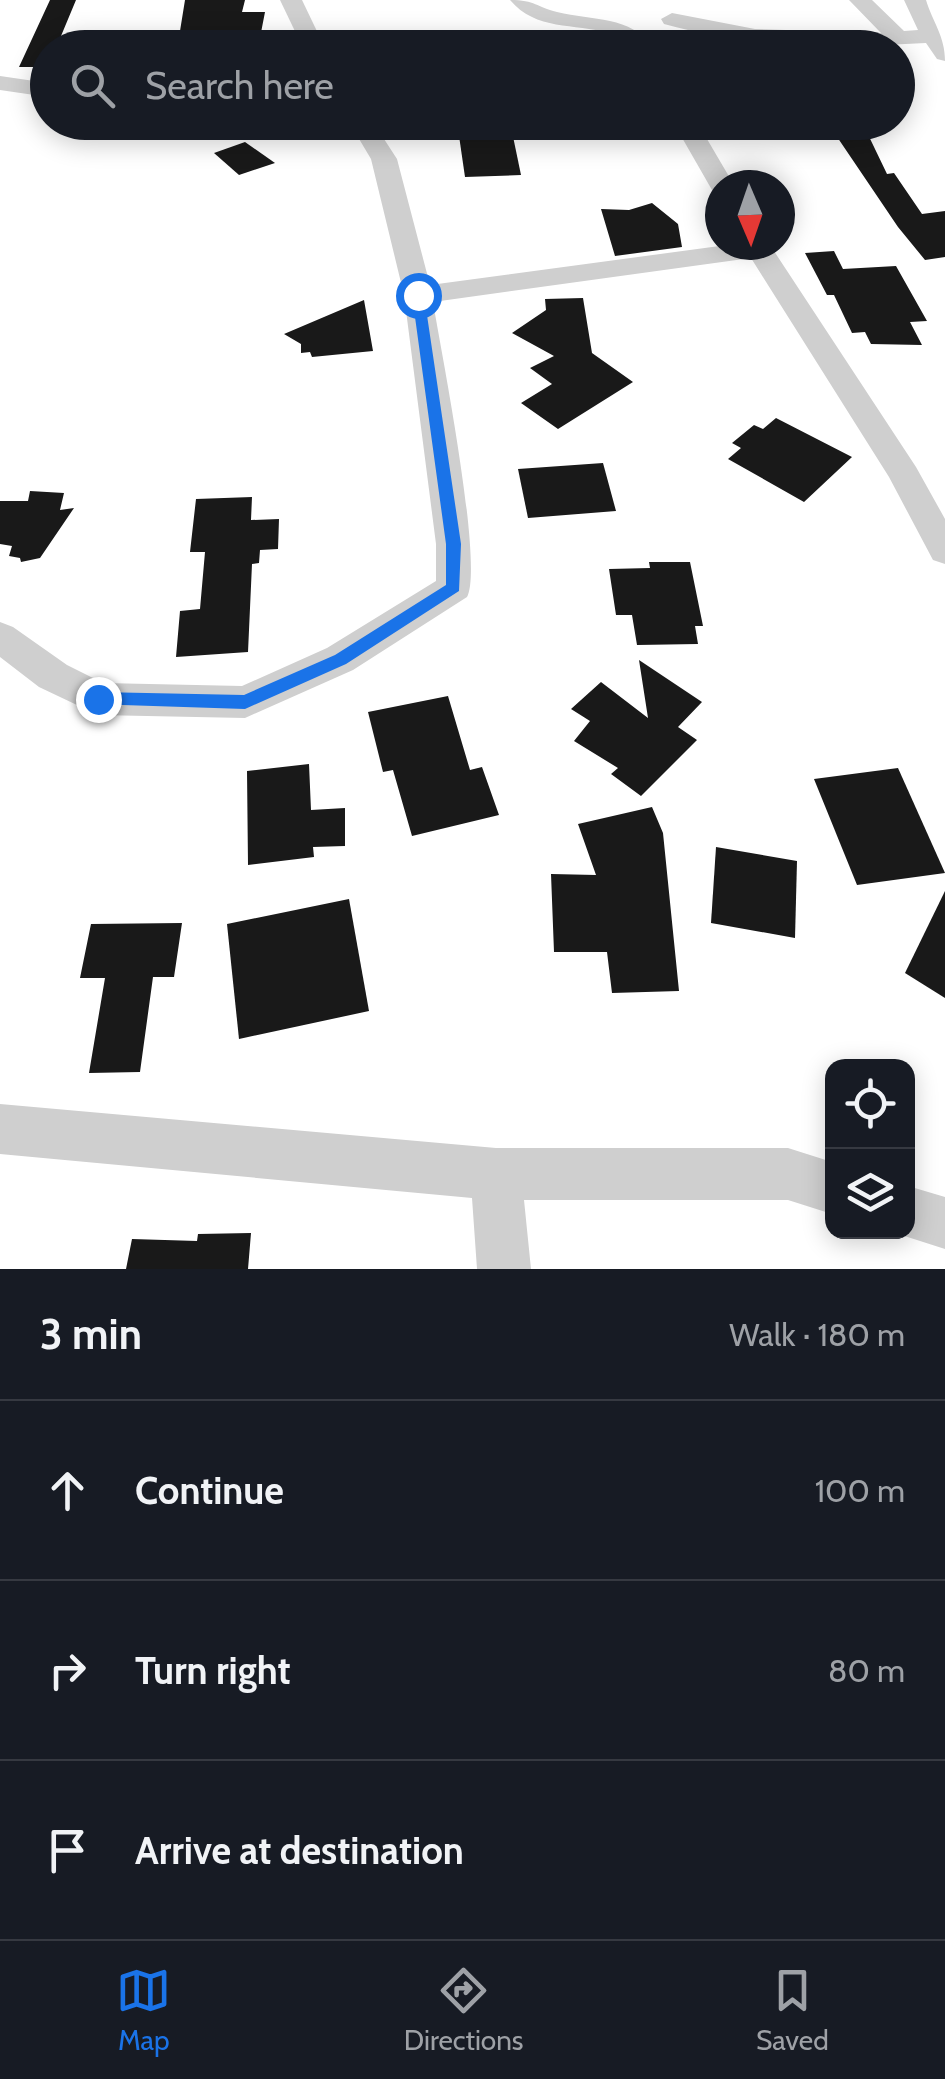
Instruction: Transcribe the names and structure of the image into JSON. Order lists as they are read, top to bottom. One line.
{"north":"bottom","page":{"search":"Search here","heading":["3 min","Walk · 180 m"],"list":[["Continue","100 m"],["Turn right","80 m"],"Arrive at destination"],"nav":["Map","Directions","Saved"]}}
